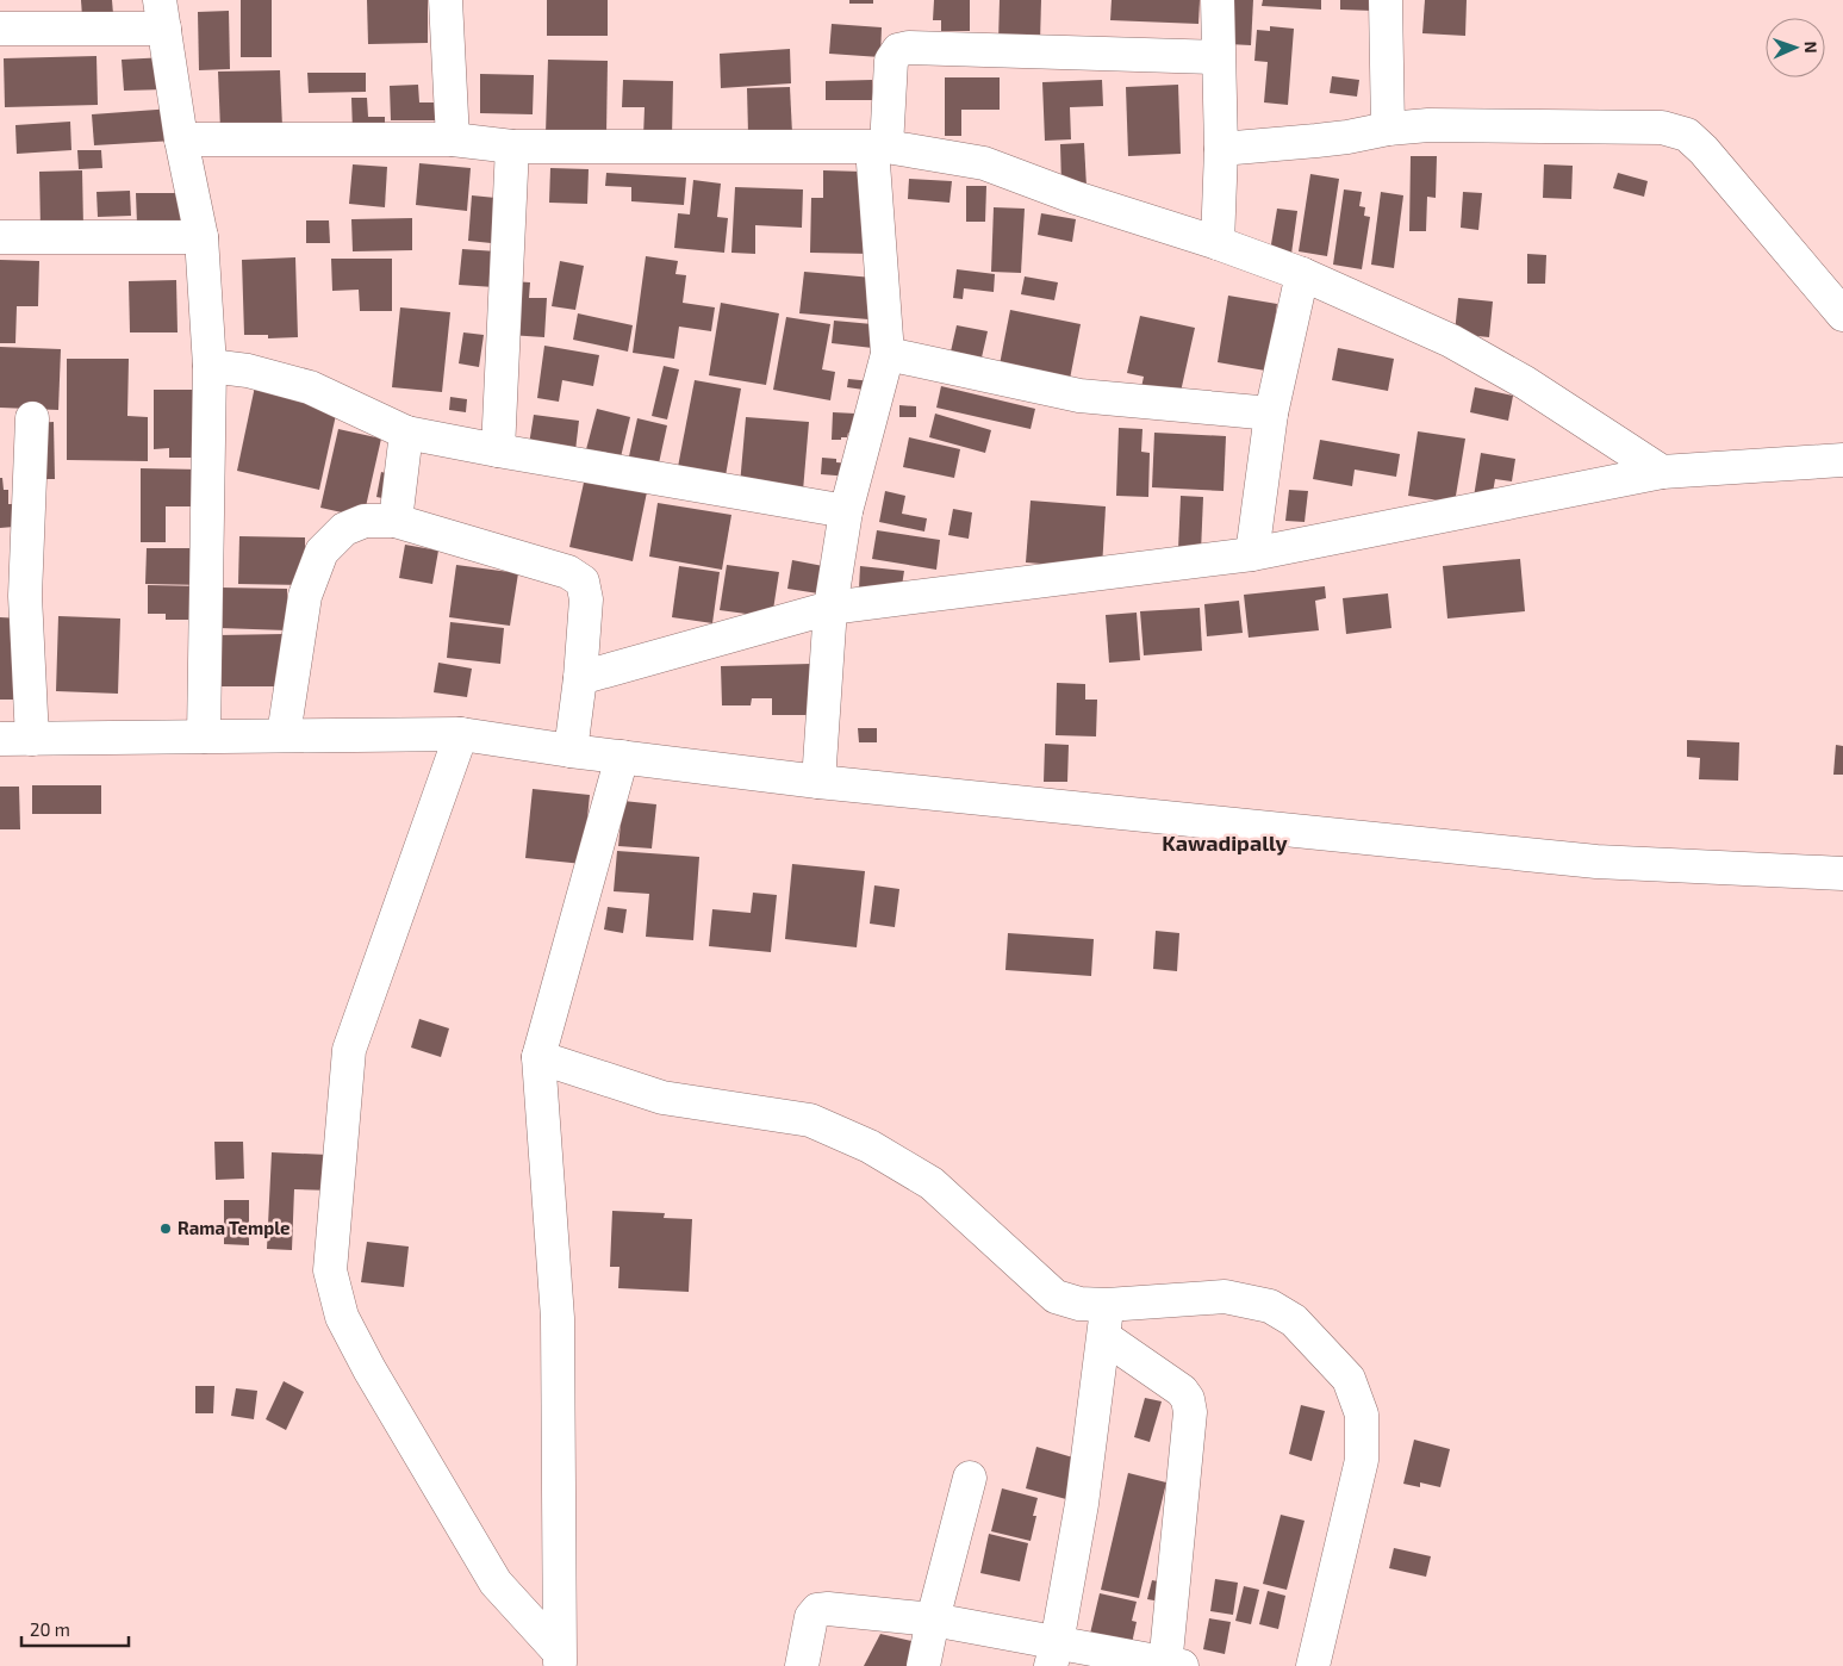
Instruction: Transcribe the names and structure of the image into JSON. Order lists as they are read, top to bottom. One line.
{"districts":["Kawadipally"],"places":["Rama Temple"],"scale_bar":"20 m","north":"right"}
